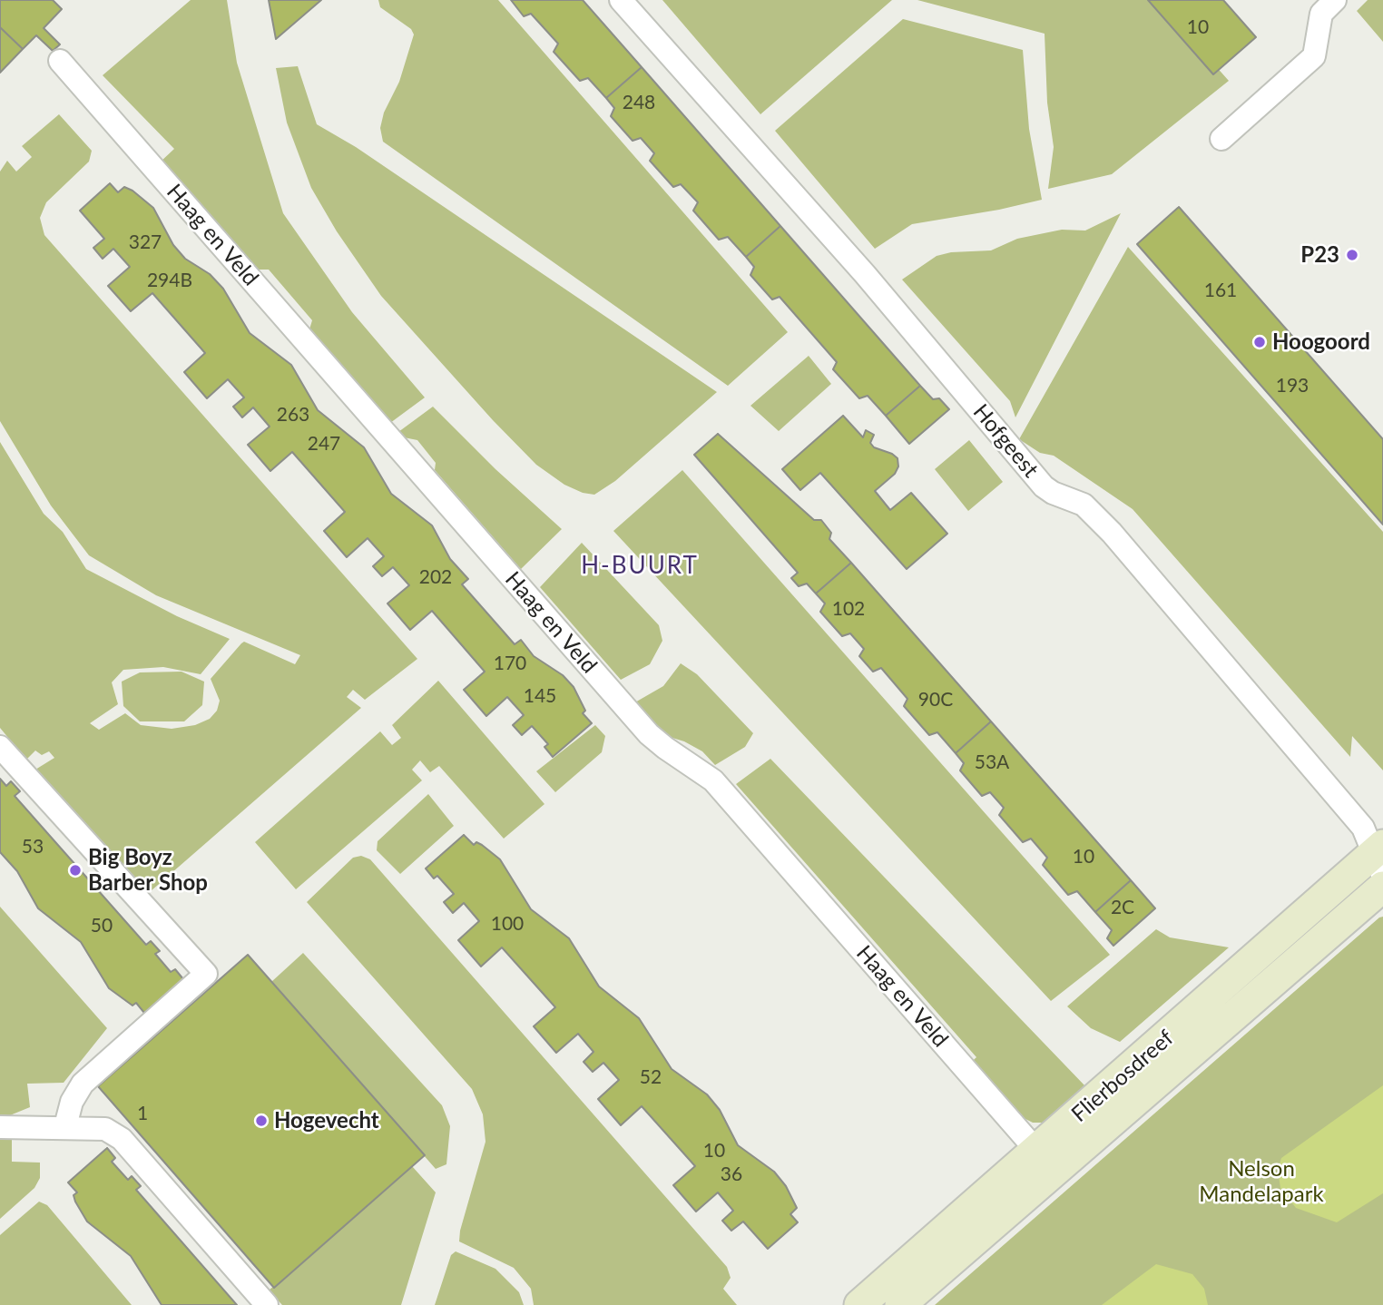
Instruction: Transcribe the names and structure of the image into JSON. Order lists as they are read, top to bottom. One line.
{"streets":{"street":["Haag en Veld","Hofgeest","Flierbosdreef"]},"crossings":[["Haag en Veld","Flierbosdreef"],["Hofgeest","Flierbosdreef"]],"districts":["H-BUURT"],"parks":["Nelson Mandelapark"],"places":["P23","Hoogoord","Big Boyz Barber Shop","Hogevecht"],"house_numbers":["10","248","327","294B","161","193","263","247","202","102","170","145","90C","53A","53","10","2C","100","50","52","1","10","36"]}
